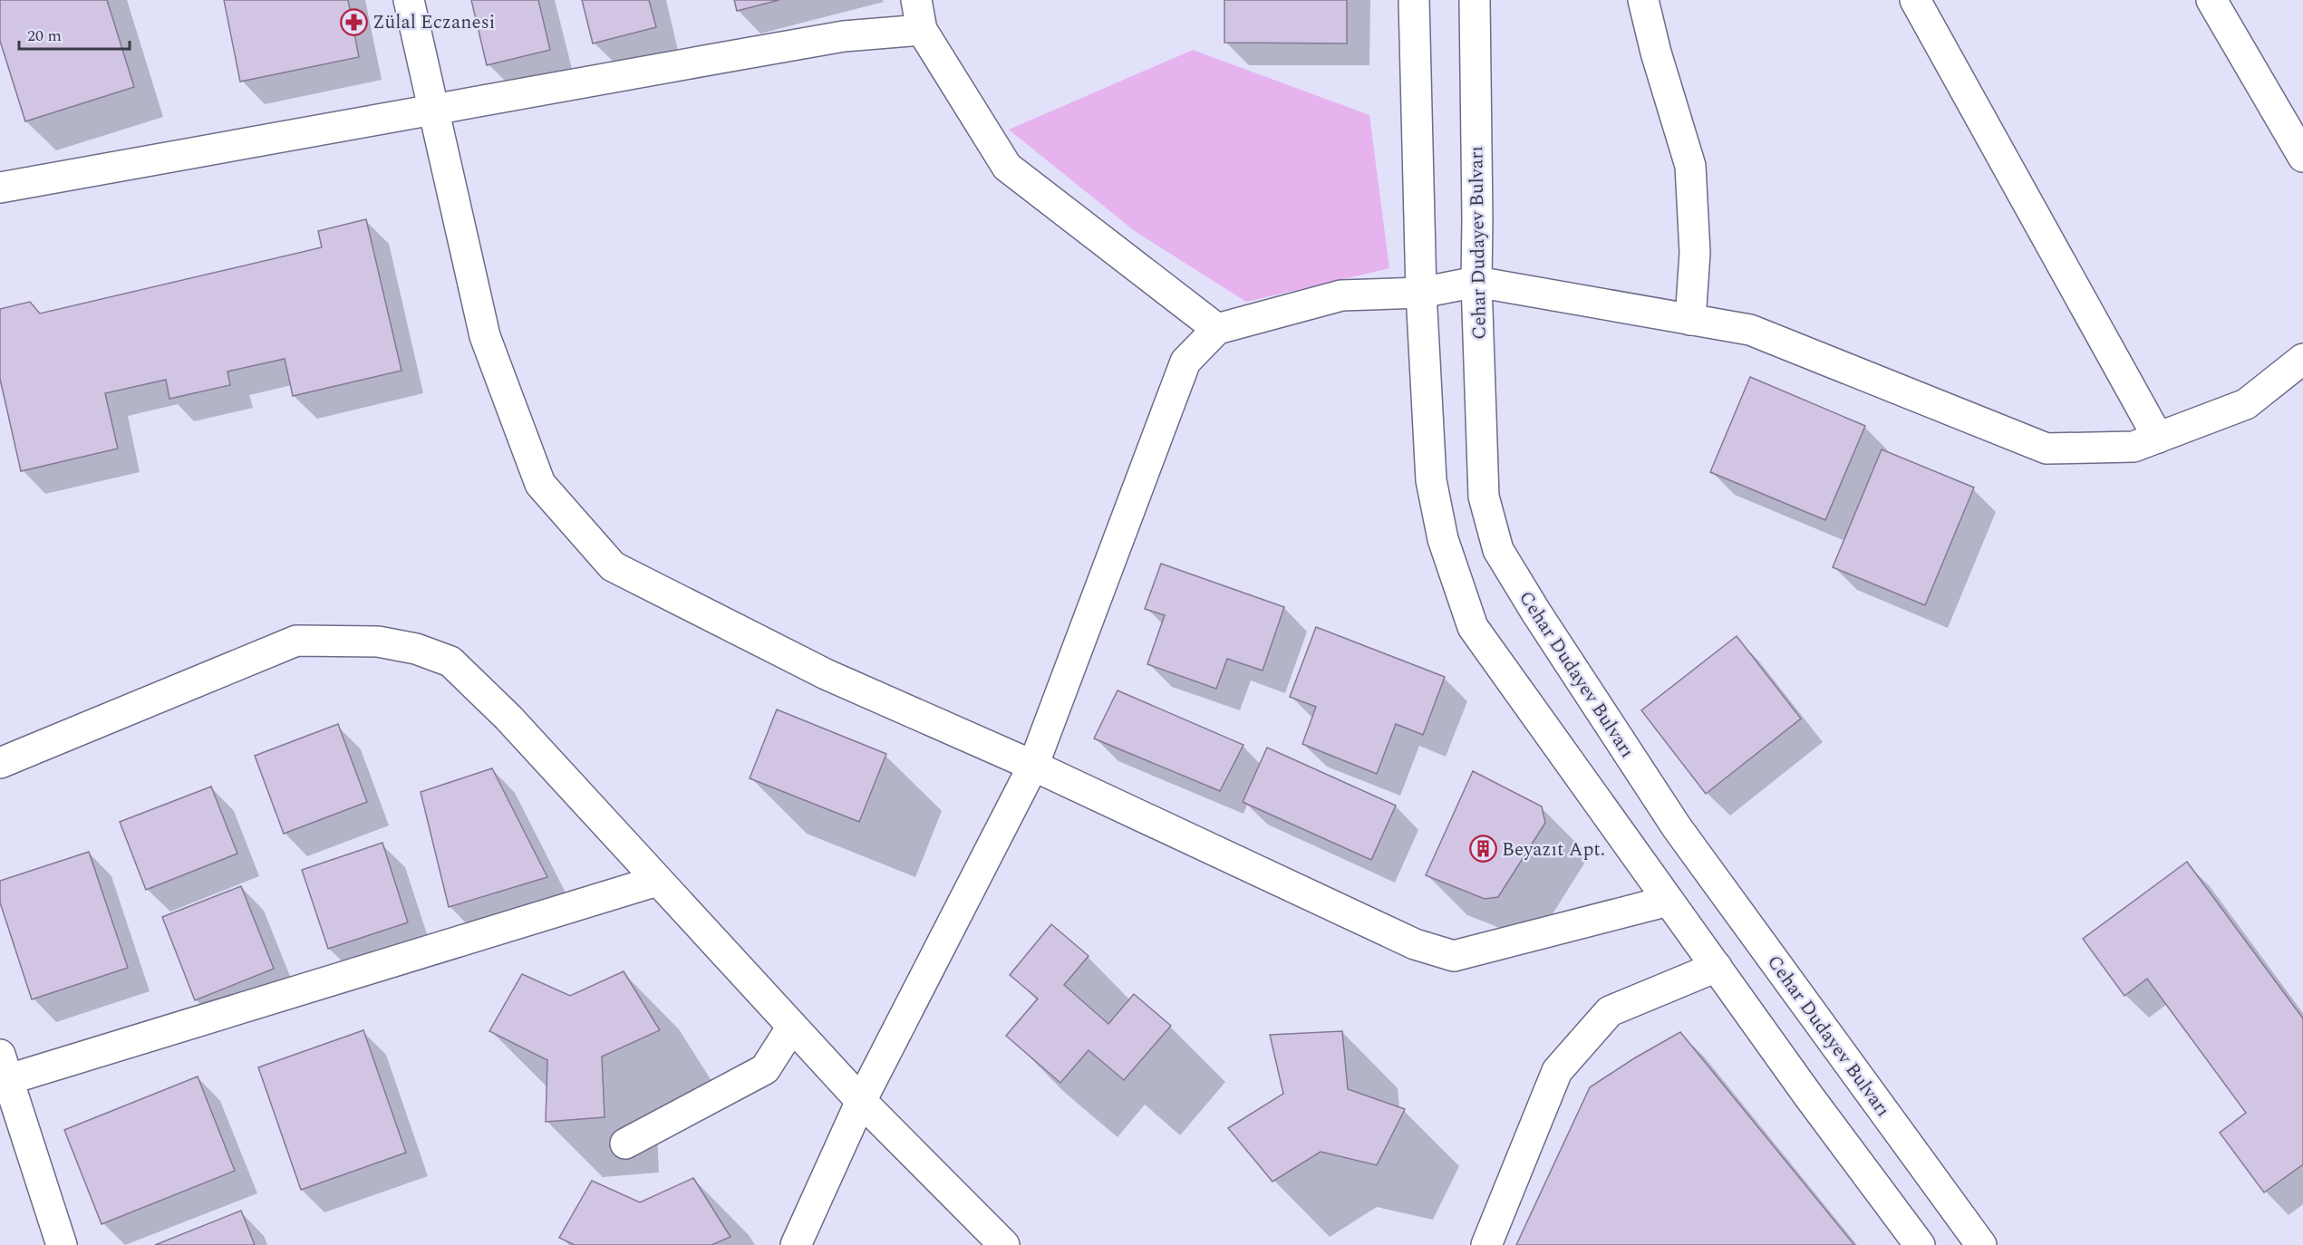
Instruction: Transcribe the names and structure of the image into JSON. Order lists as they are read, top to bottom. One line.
{"streets":{"street":["Cehar Dudayev Bulvarı"]},"places":{"pharmacy":["Zülal Eczanesi"],"building":["Beyazıt Apt."]},"scale_bar":"20 m"}
